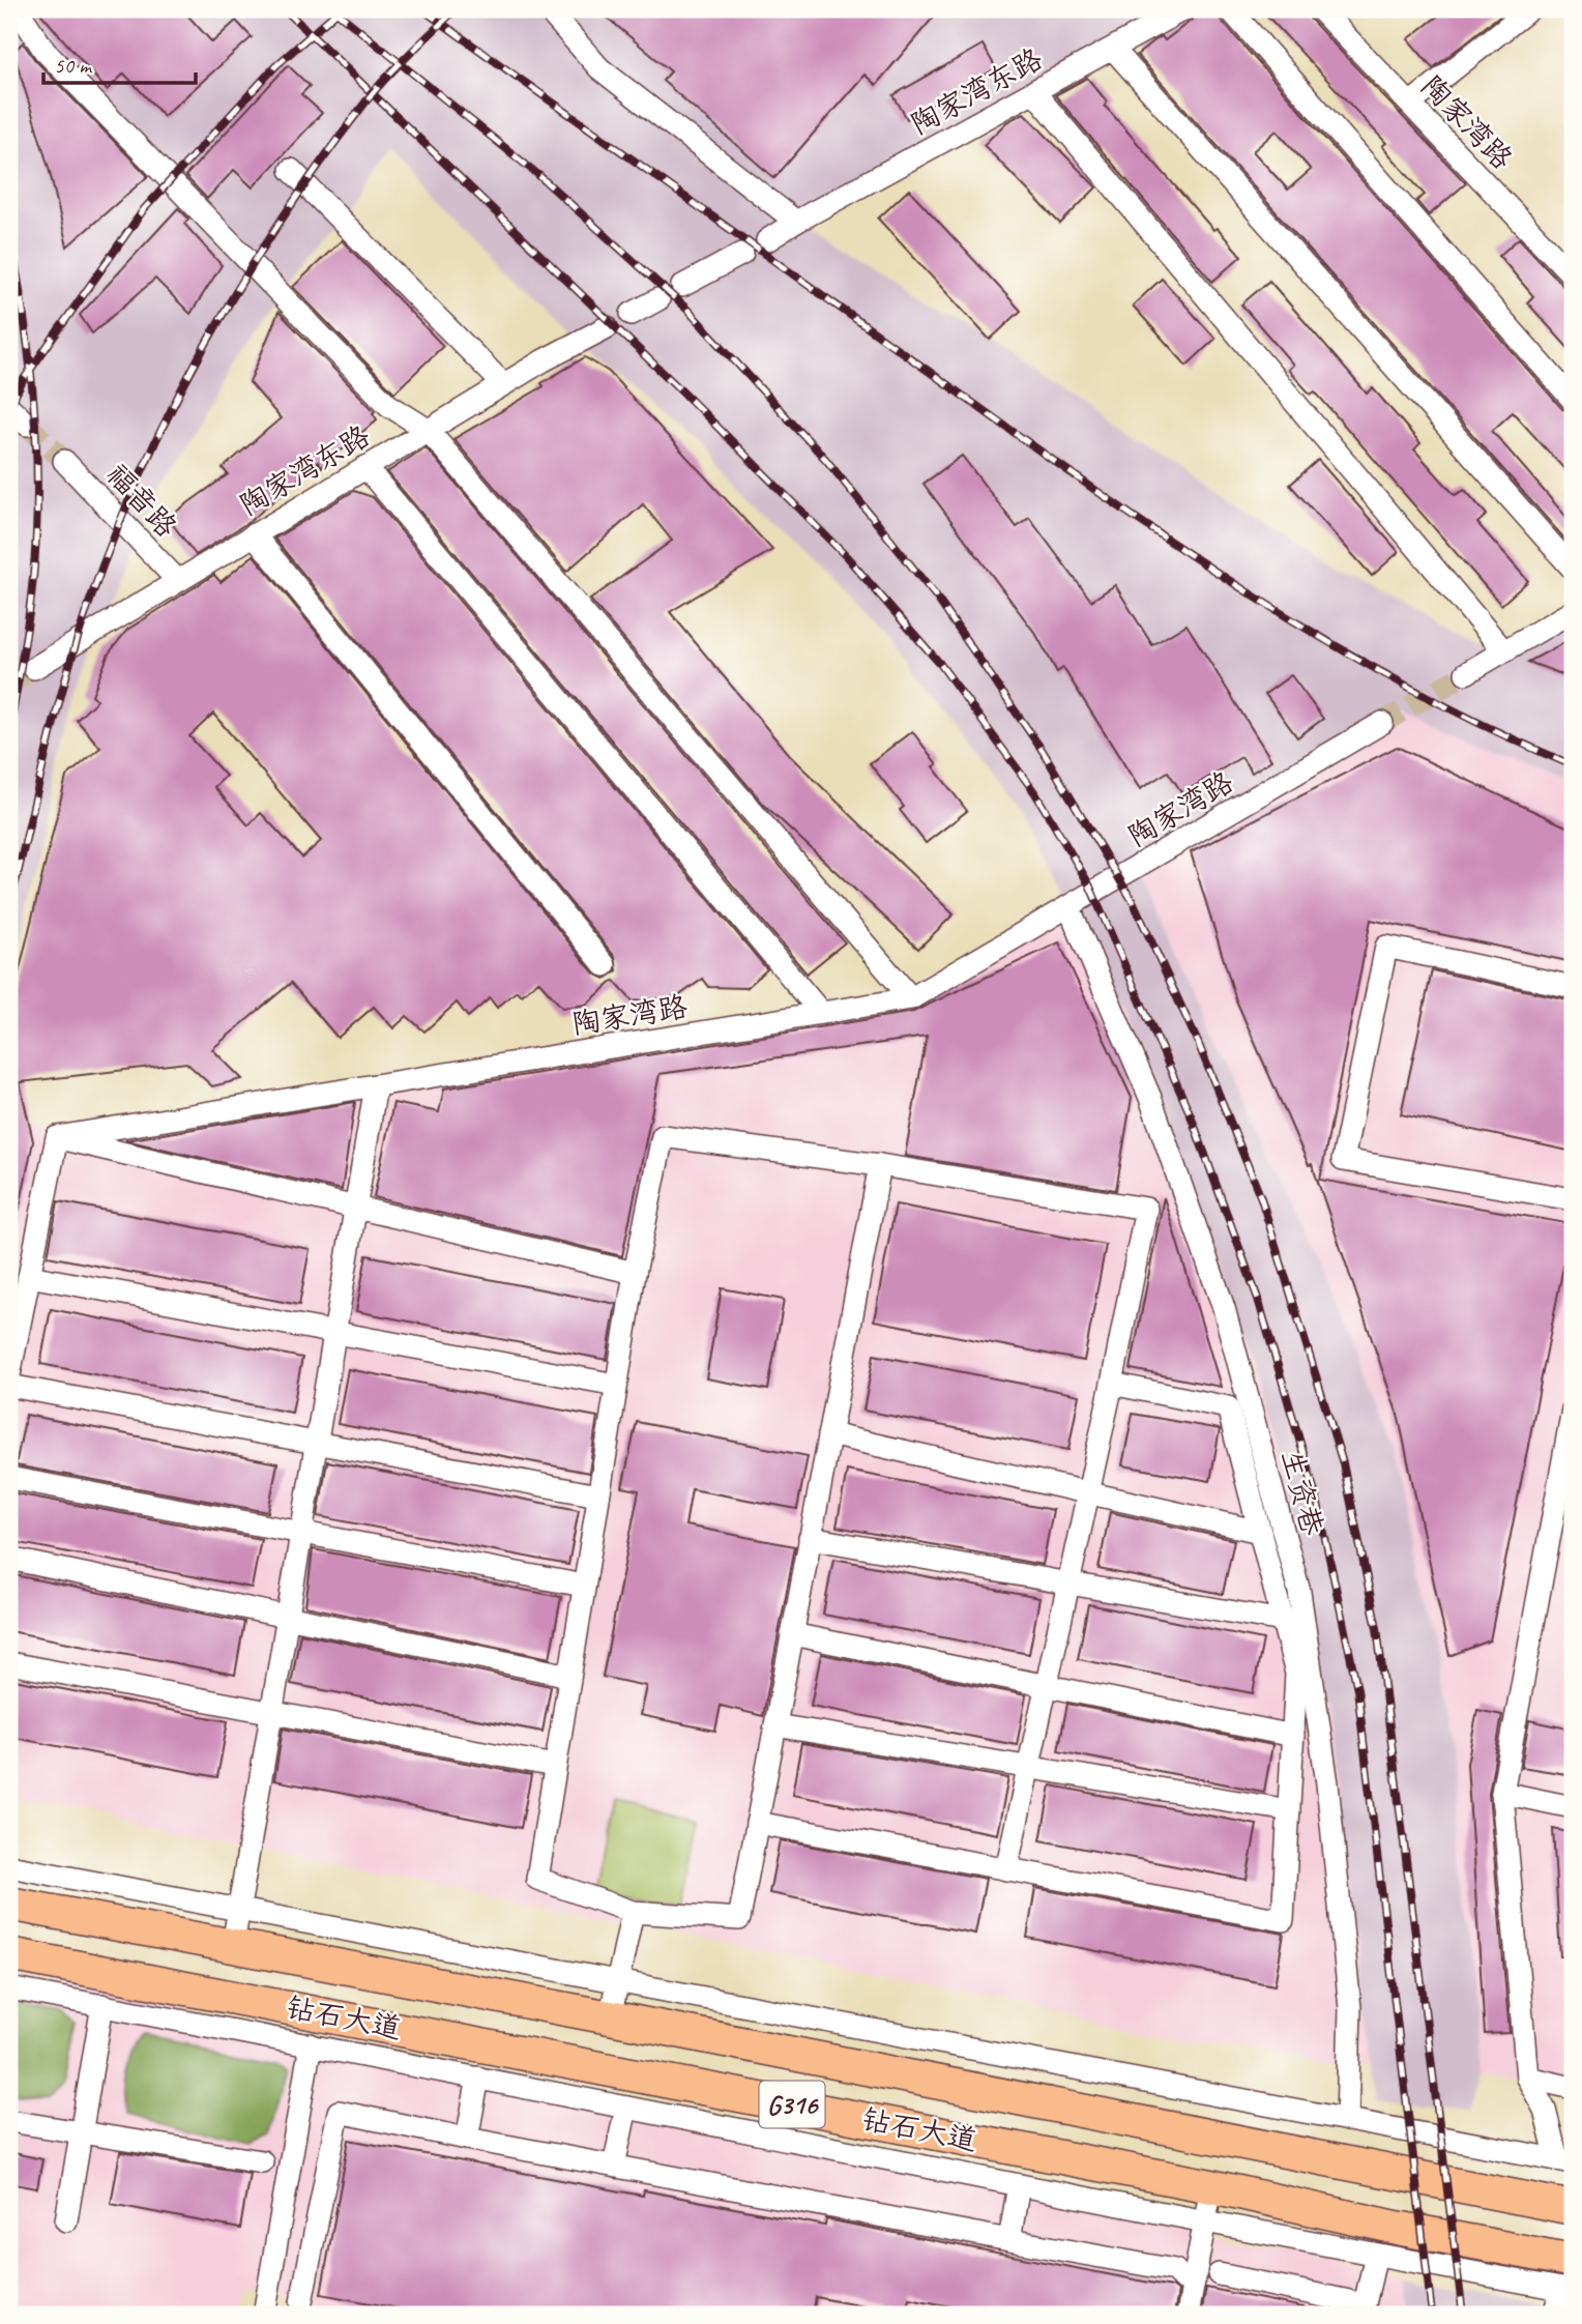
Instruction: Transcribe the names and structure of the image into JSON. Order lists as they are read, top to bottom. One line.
{"streets":{"highway":["钻石大道","G316"],"street":["陶家湾东路","陶家湾路","福音路","生资巷"]},"crossings":[["陶家湾东路","福音路"],["陶家湾路","生资巷"]],"scale_bar":"50 m"}
